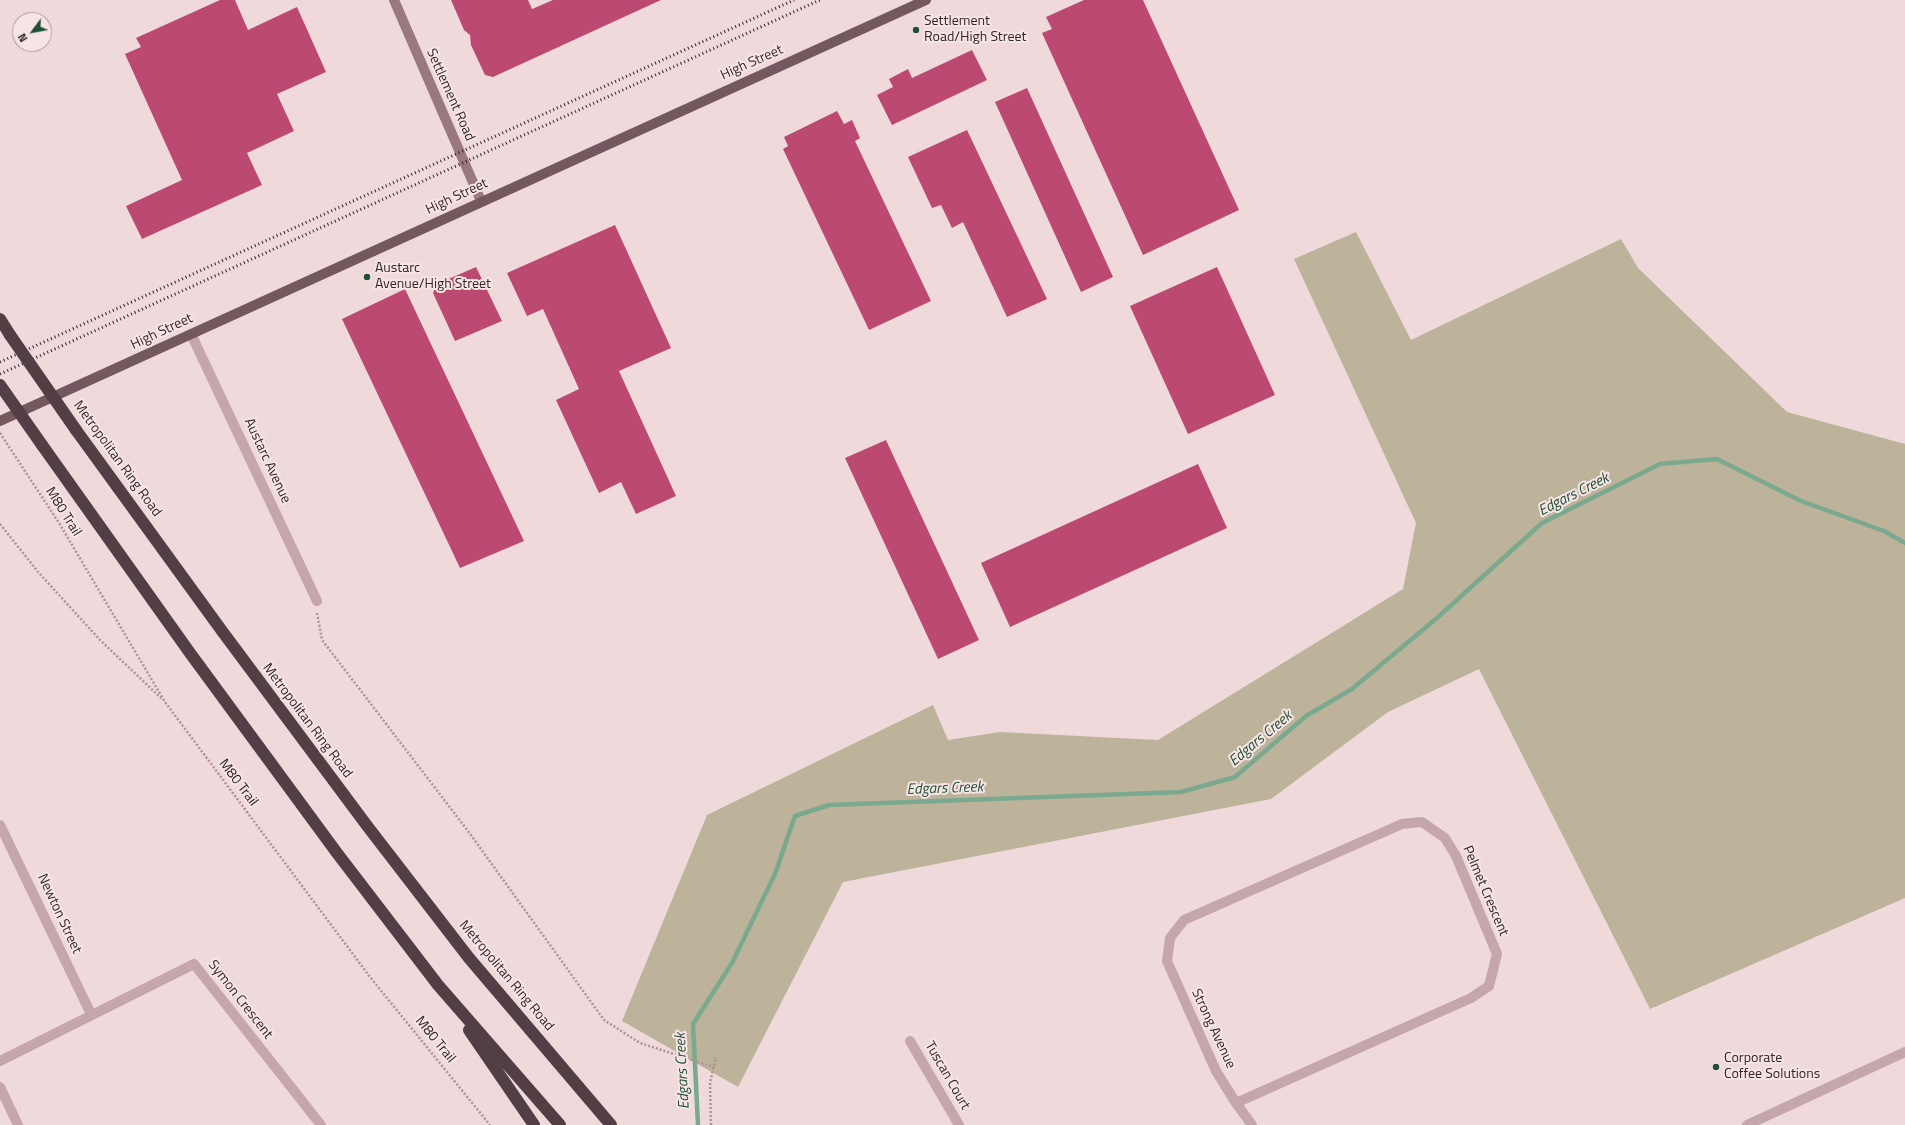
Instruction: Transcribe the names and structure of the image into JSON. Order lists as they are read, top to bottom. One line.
{"streets":{"highway":["Metropolitan Ring Road"],"main road":["High Street","Settlement Road"],"street":["Austarc Avenue","Pelmet Crescent","Newton Street","Symon Crescent","Strong Avenue","Tuscan Court"],"path":["M80 Trail"]},"crossings":[["High Street","Settlement Road"],["High Street","Austarc Avenue"],["Pelmet Crescent","Strong Avenue"],["Newton Street","Symon Crescent"]],"water":["Edgars Creek"],"places":["Settlement Road/High Street","Austarc Avenue/High Street","Corporate Coffee Solutions"],"north":"bottom left"}
